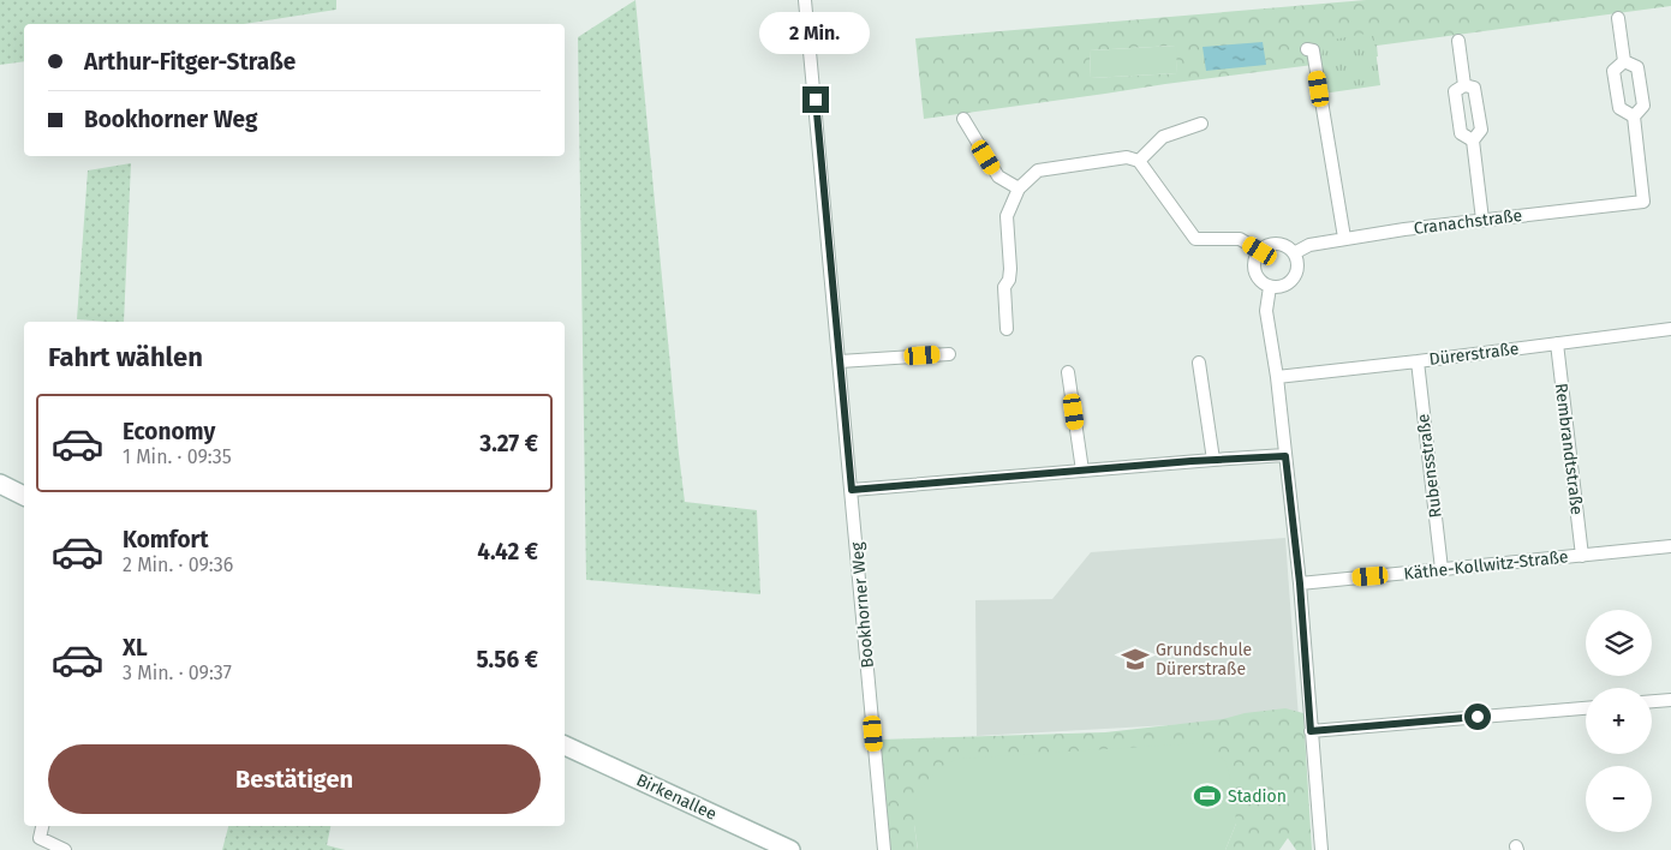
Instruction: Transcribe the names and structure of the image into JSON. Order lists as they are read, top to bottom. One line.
{"streets":{"street":["Cranachstraße","Dürerstraße","Rembrandtstraße","Rubensstraße","Käthe-Kollwitz-Straße","Bookhorner Weg","Birkenallee"]},"crossings":[["Dürerstraße","Rembrandtstraße"],["Dürerstraße","Rubensstraße"],["Rembrandtstraße","Käthe-Kollwitz-Straße"],["Rubensstraße","Käthe-Kollwitz-Straße"]],"places":{"school or university":["Grundschule Dürerstraße"],"sports":["Stadion"]},"page":{"bubble":"2 Min.","banner":["Arthur-Fitger-Straße","Bookhorner Weg"],"heading":"Fahrt wählen","list":[{"name":"Economy","note":"1 Min. · 09:35","value":"3.27 €"},{"name":"Komfort","note":"2 Min. · 09:36","value":"4.42 €"},{"name":"XL","note":"3 Min. · 09:37","value":"5.56 €"}],"map_buttons":["+","−"],"buttons":"Bestätigen"}}
